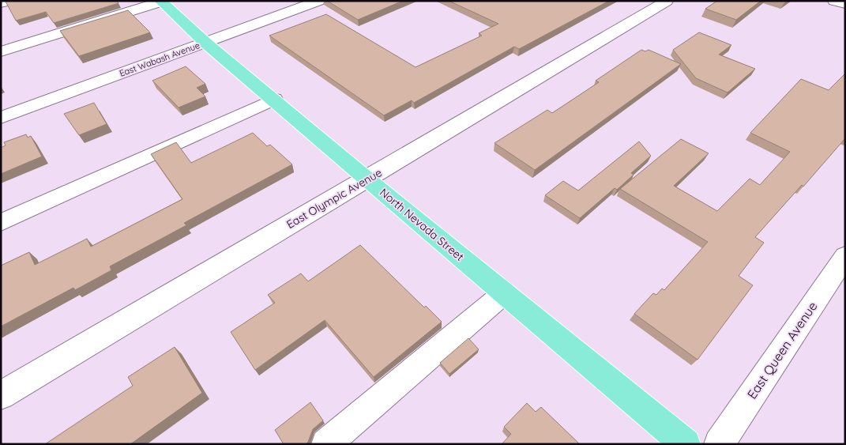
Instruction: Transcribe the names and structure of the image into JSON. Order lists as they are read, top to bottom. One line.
{"streets":{"main road":["North Nevada Street"],"street":["East Wabash Avenue","East Olympic Avenue","East Queen Avenue"]},"crossings":[["East Wabash Avenue","North Nevada Street"],["East Olympic Avenue","North Nevada Street"]]}
